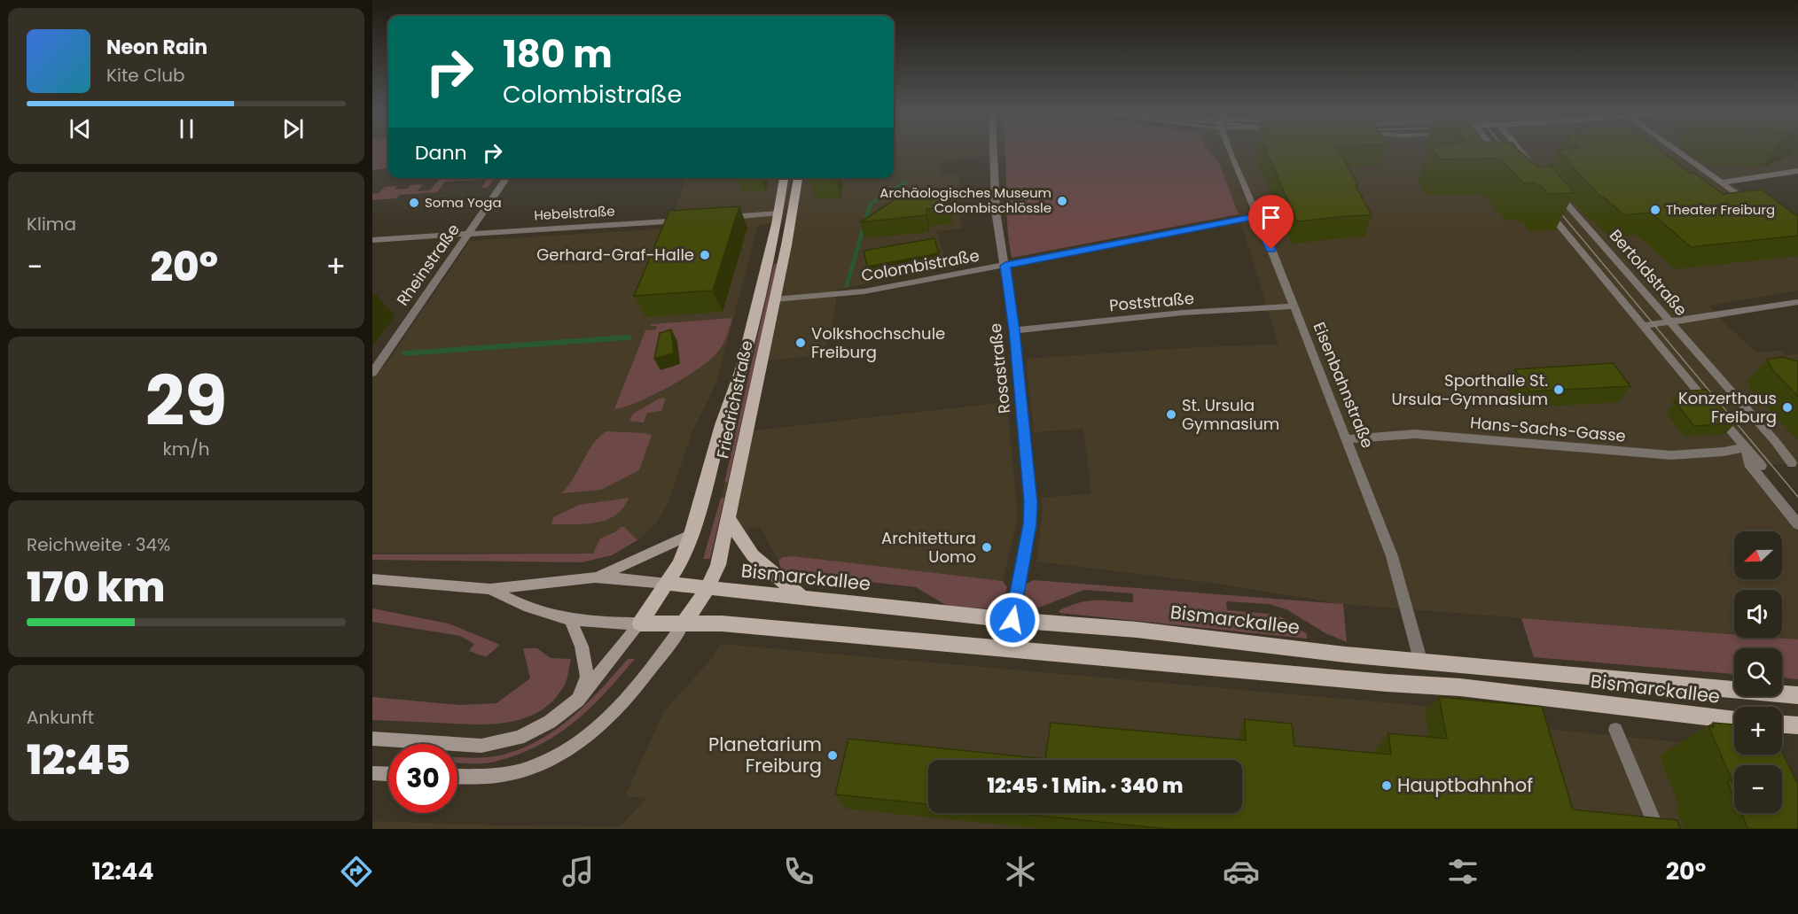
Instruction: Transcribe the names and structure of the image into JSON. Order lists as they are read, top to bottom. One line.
{"streets":{"main road":["Friedrichstraße","Bismarckallee"],"street":["Hebelstraße","Rheinstraße","Colombistraße","Bertoldstraße","Poststraße","Rosastraße","Eisenbahnstraße","Hans-Sachs-Gasse"]},"crossings":[["Hebelstraße","Rheinstraße"],["Colombistraße","Rosastraße"],["Colombistraße","Eisenbahnstraße"],["Colombistraße","Friedrichstraße"],["Poststraße","Rosastraße"],["Poststraße","Eisenbahnstraße"],["Rosastraße","Bismarckallee"],["Eisenbahnstraße","Hans-Sachs-Gasse"],["Eisenbahnstraße","Bismarckallee"],["Friedrichstraße","Bismarckallee"]],"places":["Archäologisches Museum Colombischlössle","Soma Yoga","Theater Freiburg","Gerhard-Graf-Halle","Volkshochschule Freiburg","Sporthalle St. Ursula-Gymnasium","Konzerthaus Freiburg","St. Ursula Gymnasium","Architettura Uomo","Planetarium Freiburg","Hauptbahnhof"],"north":"left","page":{"turn":["180 m","Colombistraße"],"song":["Neon Rain","Kite Club"],"then":"Dann","tile":["Klima",["29","km/h"],["Reichweite · 34%","170 km"],["Ankunft","12:45"]],"heat":["−","20°","+"],"map_buttons":["+","−"],"limit":"30","trip":"12:45 · 1 Min. · 340 m","tabs":["12:44","20°"]}}
